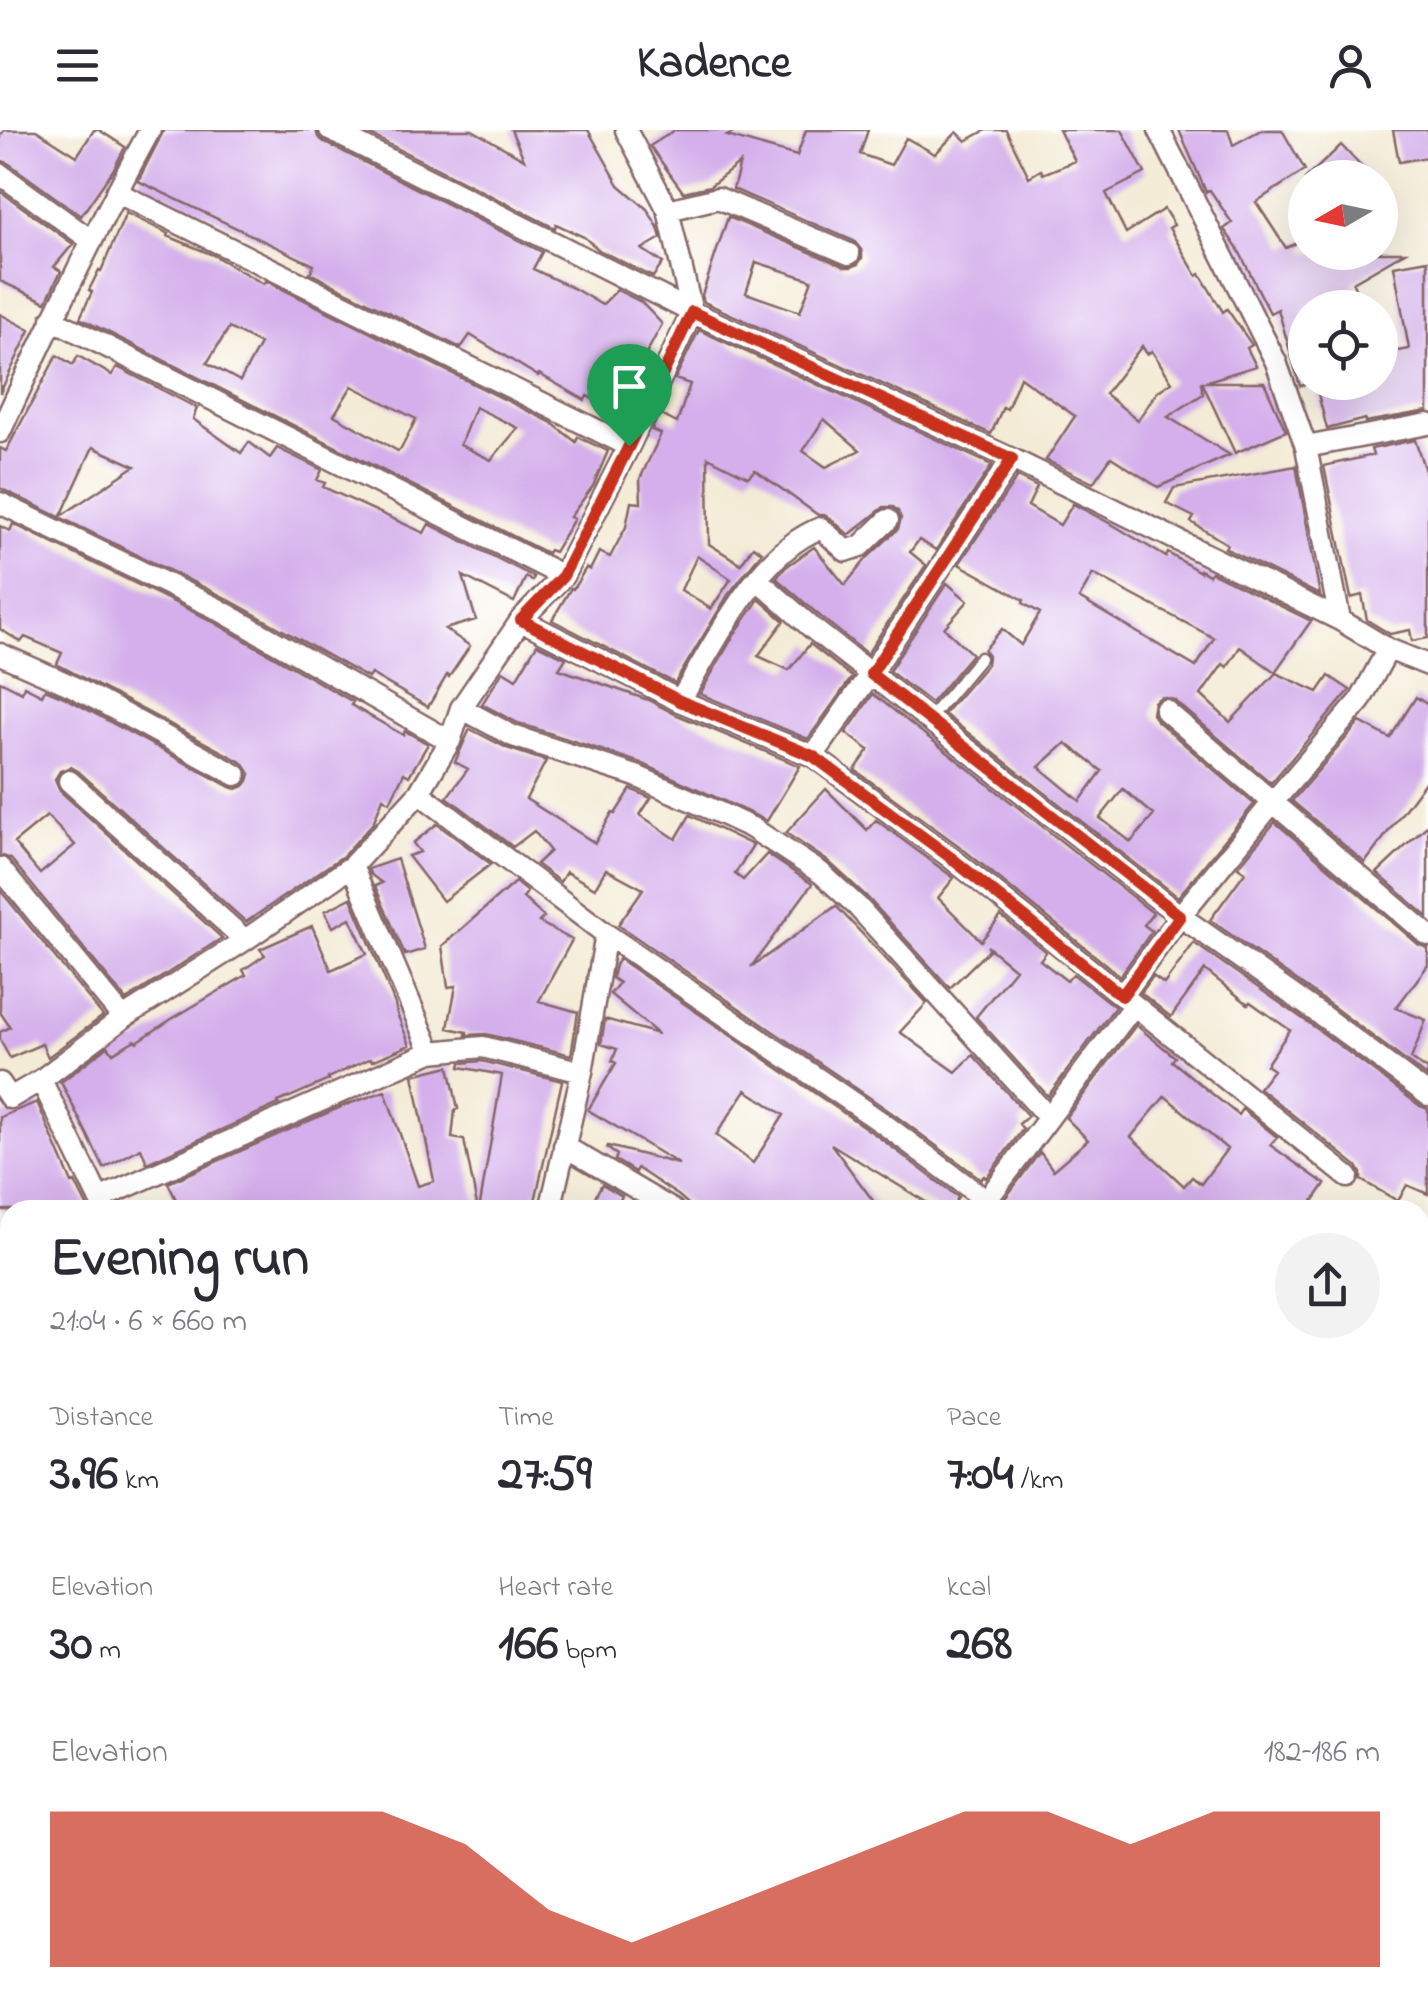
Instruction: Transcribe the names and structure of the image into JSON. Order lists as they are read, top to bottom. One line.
{"north":"left","page":{"header":"Kadence","heading":["Evening run","21:04 · 6 × 660 m"],"stats":[["Distance","3.96 km"],["Time","27:59"],["Pace","7:04 /km"],["Elevation","30 m"],["Heart rate","166 bpm"],["kcal","268"]],"chart":["Elevation","182–186 m"]}}
